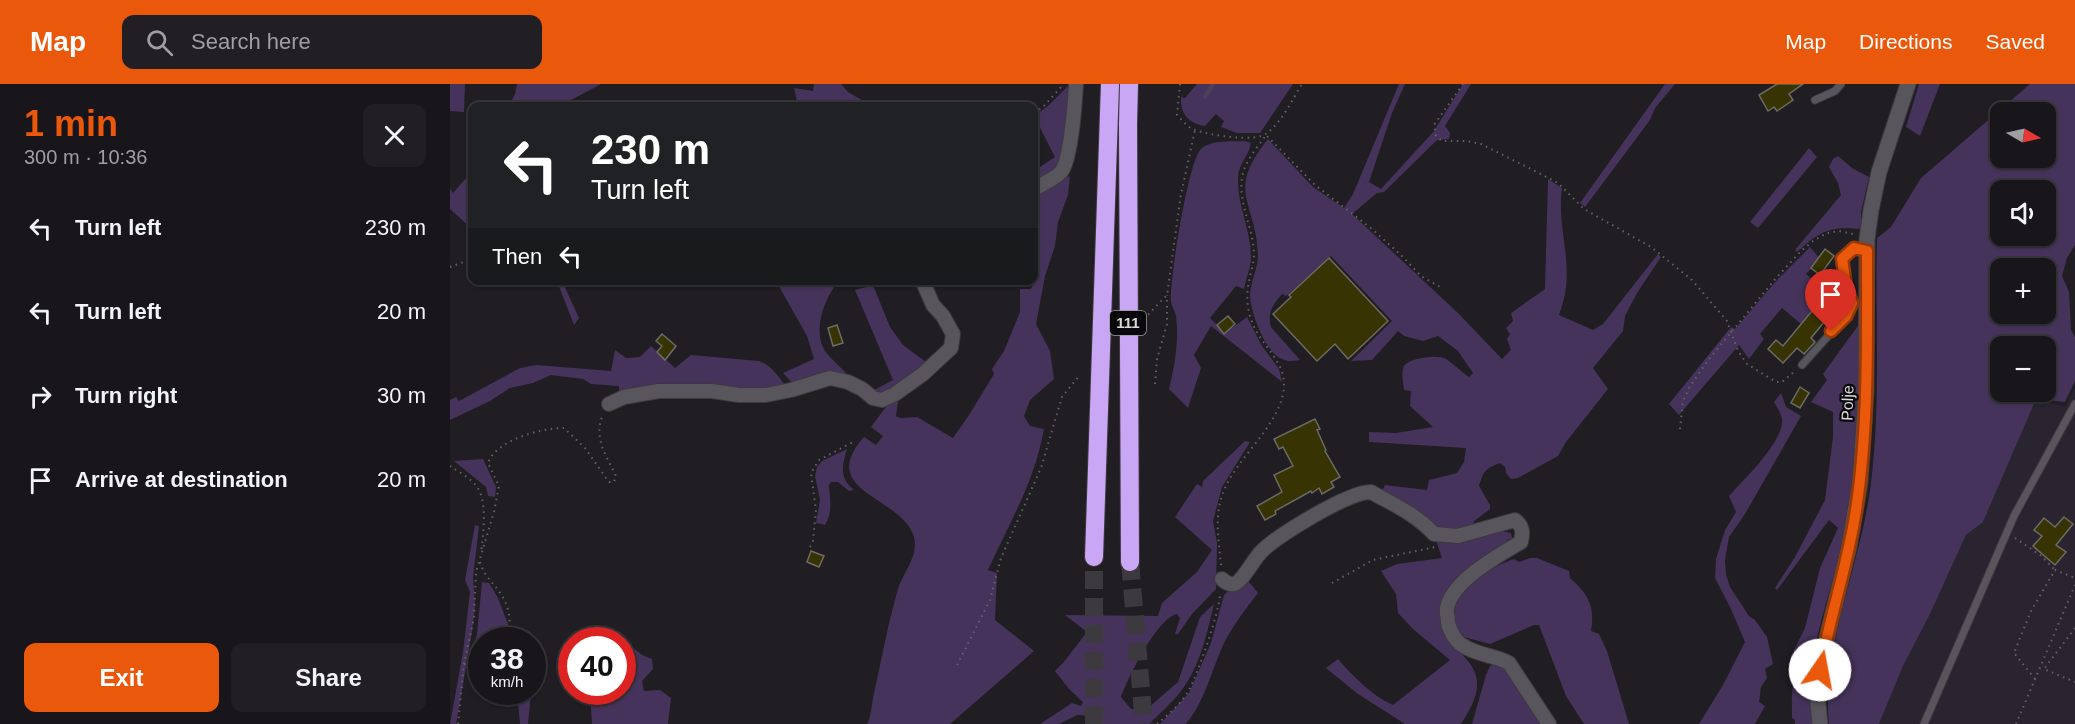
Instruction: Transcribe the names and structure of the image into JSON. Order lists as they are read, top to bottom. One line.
{"streets":{"highway":["111"],"street":["Polje"]},"north":"right","page":{"header":"Map","search":"Search here","nav":["Map","Directions","Saved"],"heading":["1 min","300 m · 10:36"],"map_buttons":["+","−"],"turn":["230 m","Turn left"],"list":[{"name":"Turn left","value":"230 m"},{"name":"Turn left","value":"20 m"},{"name":"Turn right","value":"30 m"},{"name":"Arrive at destination","value":"20 m"}],"then":"Then","speed":"38 km/h","limit":"40","buttons":["Exit","Share"]}}
